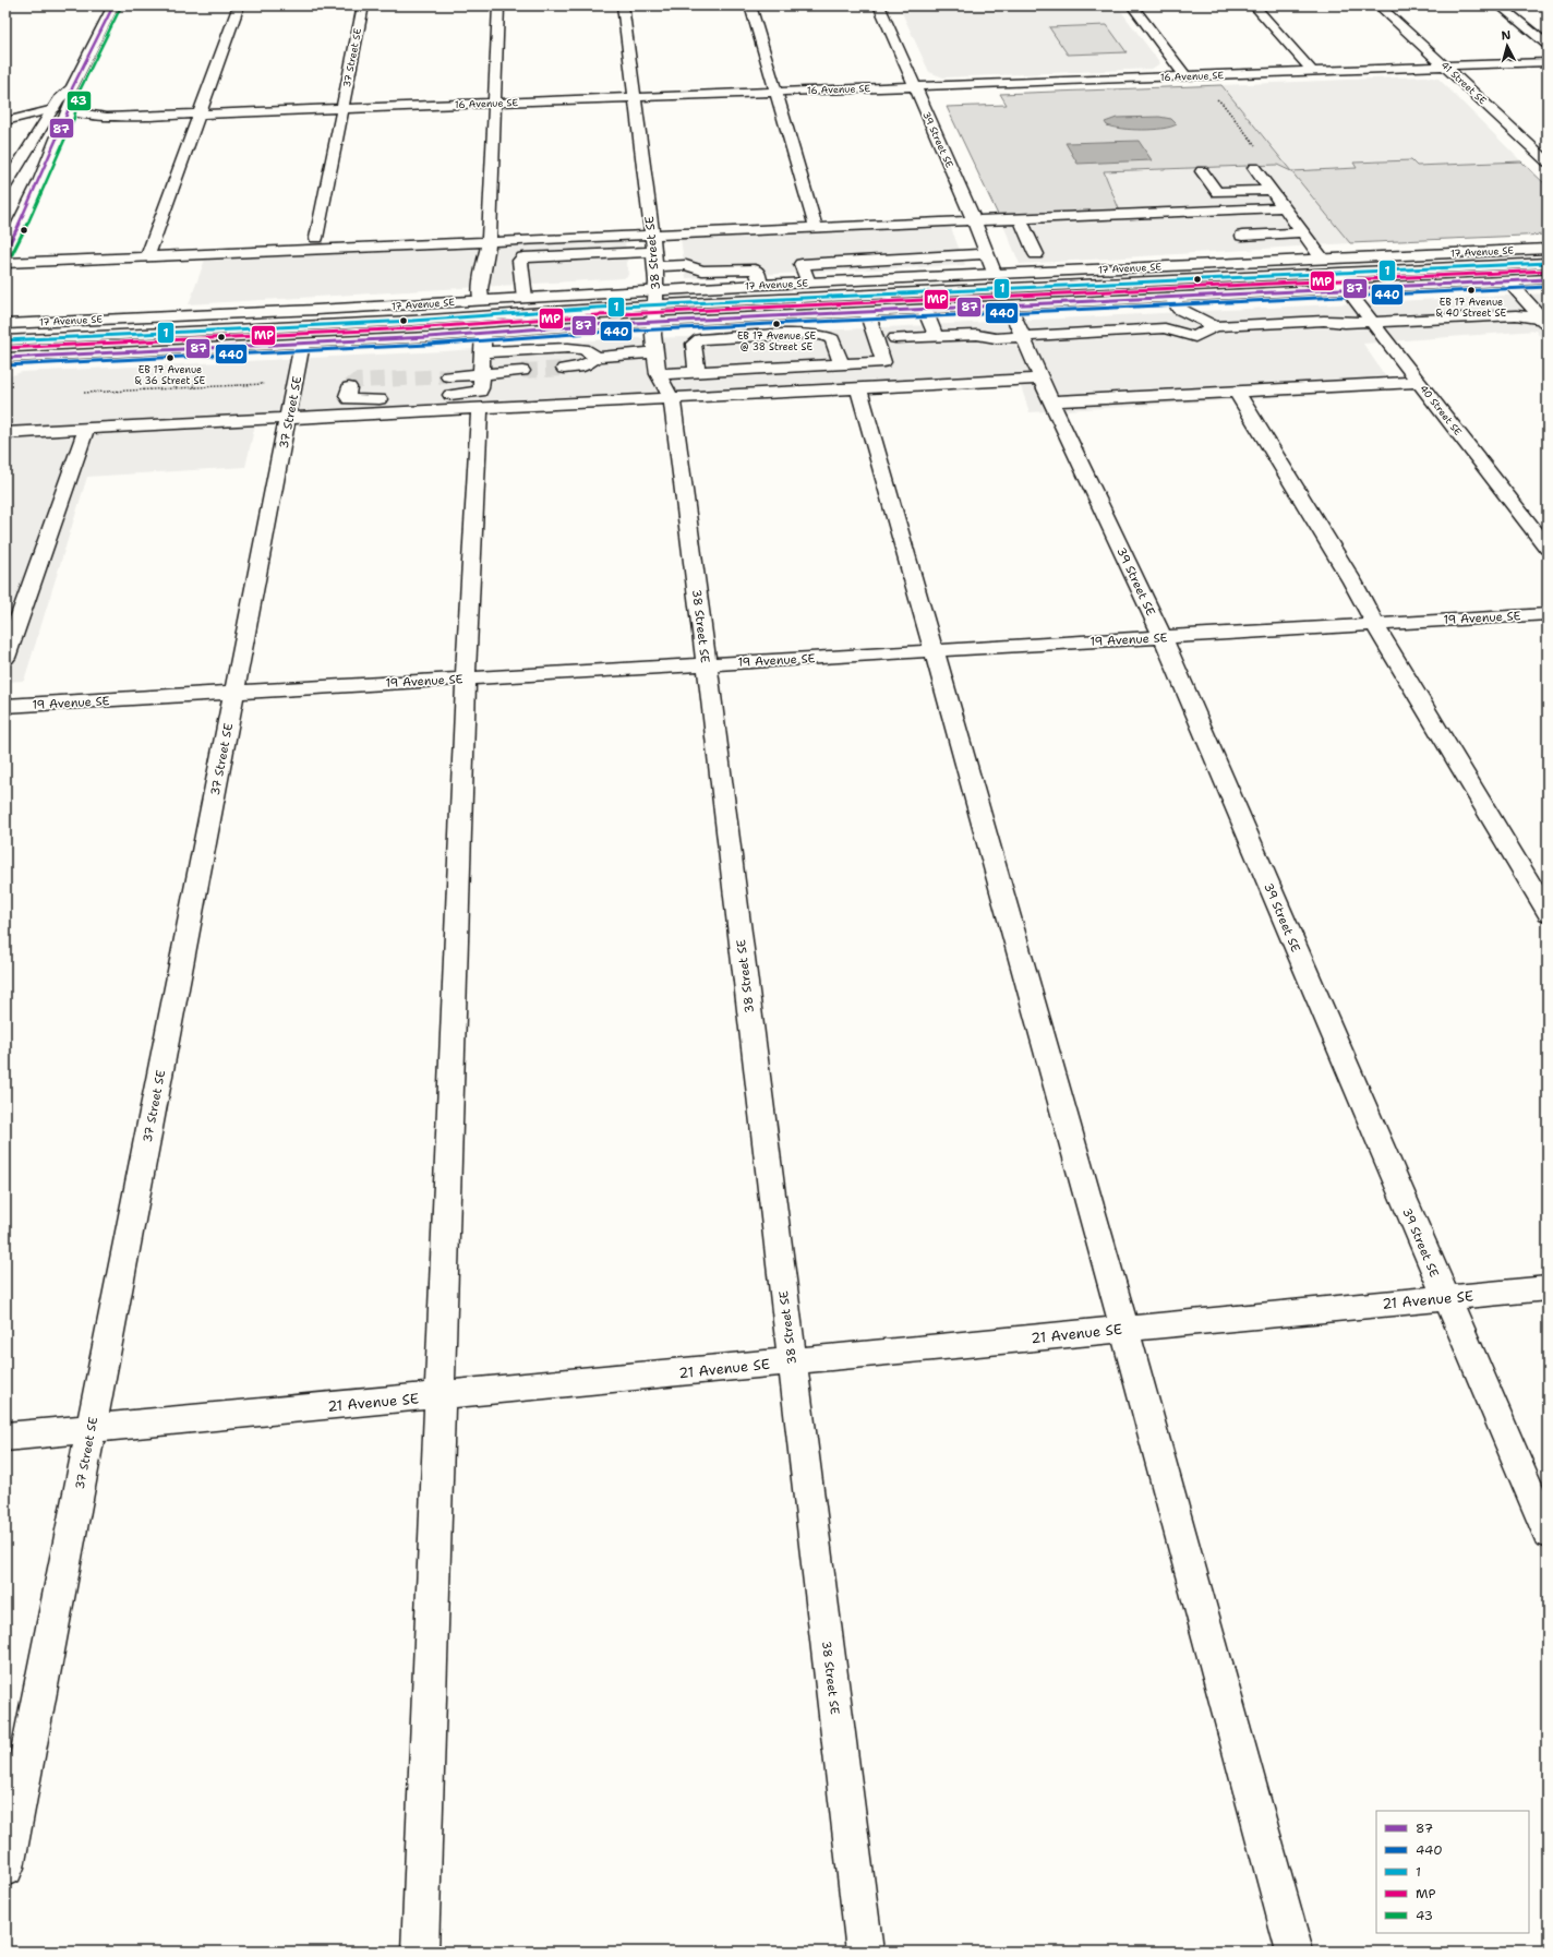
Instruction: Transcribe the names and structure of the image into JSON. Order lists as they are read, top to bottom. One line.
{"streets":{"street":["37 Street SE","16 Avenue SE","41 Street SE","39 Street SE","17 Avenue SE","38 Street SE","40 Street SE","19 Avenue SE","21 Avenue SE"]},"crossings":[["37 Street SE","16 Avenue SE"],["37 Street SE","17 Avenue SE"],["37 Street SE","19 Avenue SE"],["37 Street SE","21 Avenue SE"],["16 Avenue SE","41 Street SE"],["16 Avenue SE","39 Street SE"],["16 Avenue SE","38 Street SE"],["39 Street SE","17 Avenue SE"],["39 Street SE","19 Avenue SE"],["39 Street SE","21 Avenue SE"],["17 Avenue SE","38 Street SE"],["17 Avenue SE","40 Street SE"],["38 Street SE","19 Avenue SE"],["38 Street SE","21 Avenue SE"]],"places":["EB 17 Avenue & 40 Street SE","EB 17 Avenue SE @ 38 Street SE","EB 17 Avenue & 36 Street SE"],"lines":["transit line 87","transit line 43","transit line 1","transit line MP","transit line 440"],"legend":["87","440","1","MP","43"],"north":"top"}
